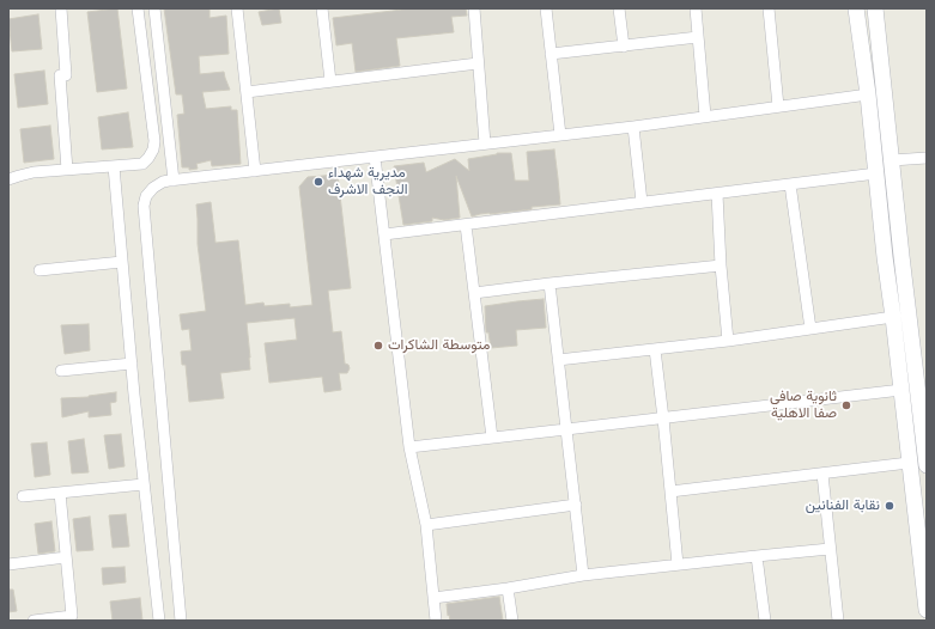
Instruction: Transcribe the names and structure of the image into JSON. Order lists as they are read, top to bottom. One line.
{"places":["مديرية شهداء النجف الاشرف","متوسطة الشاكرات","ثانوية صافي صفا الاهلية","نقابة الفنانين"]}
